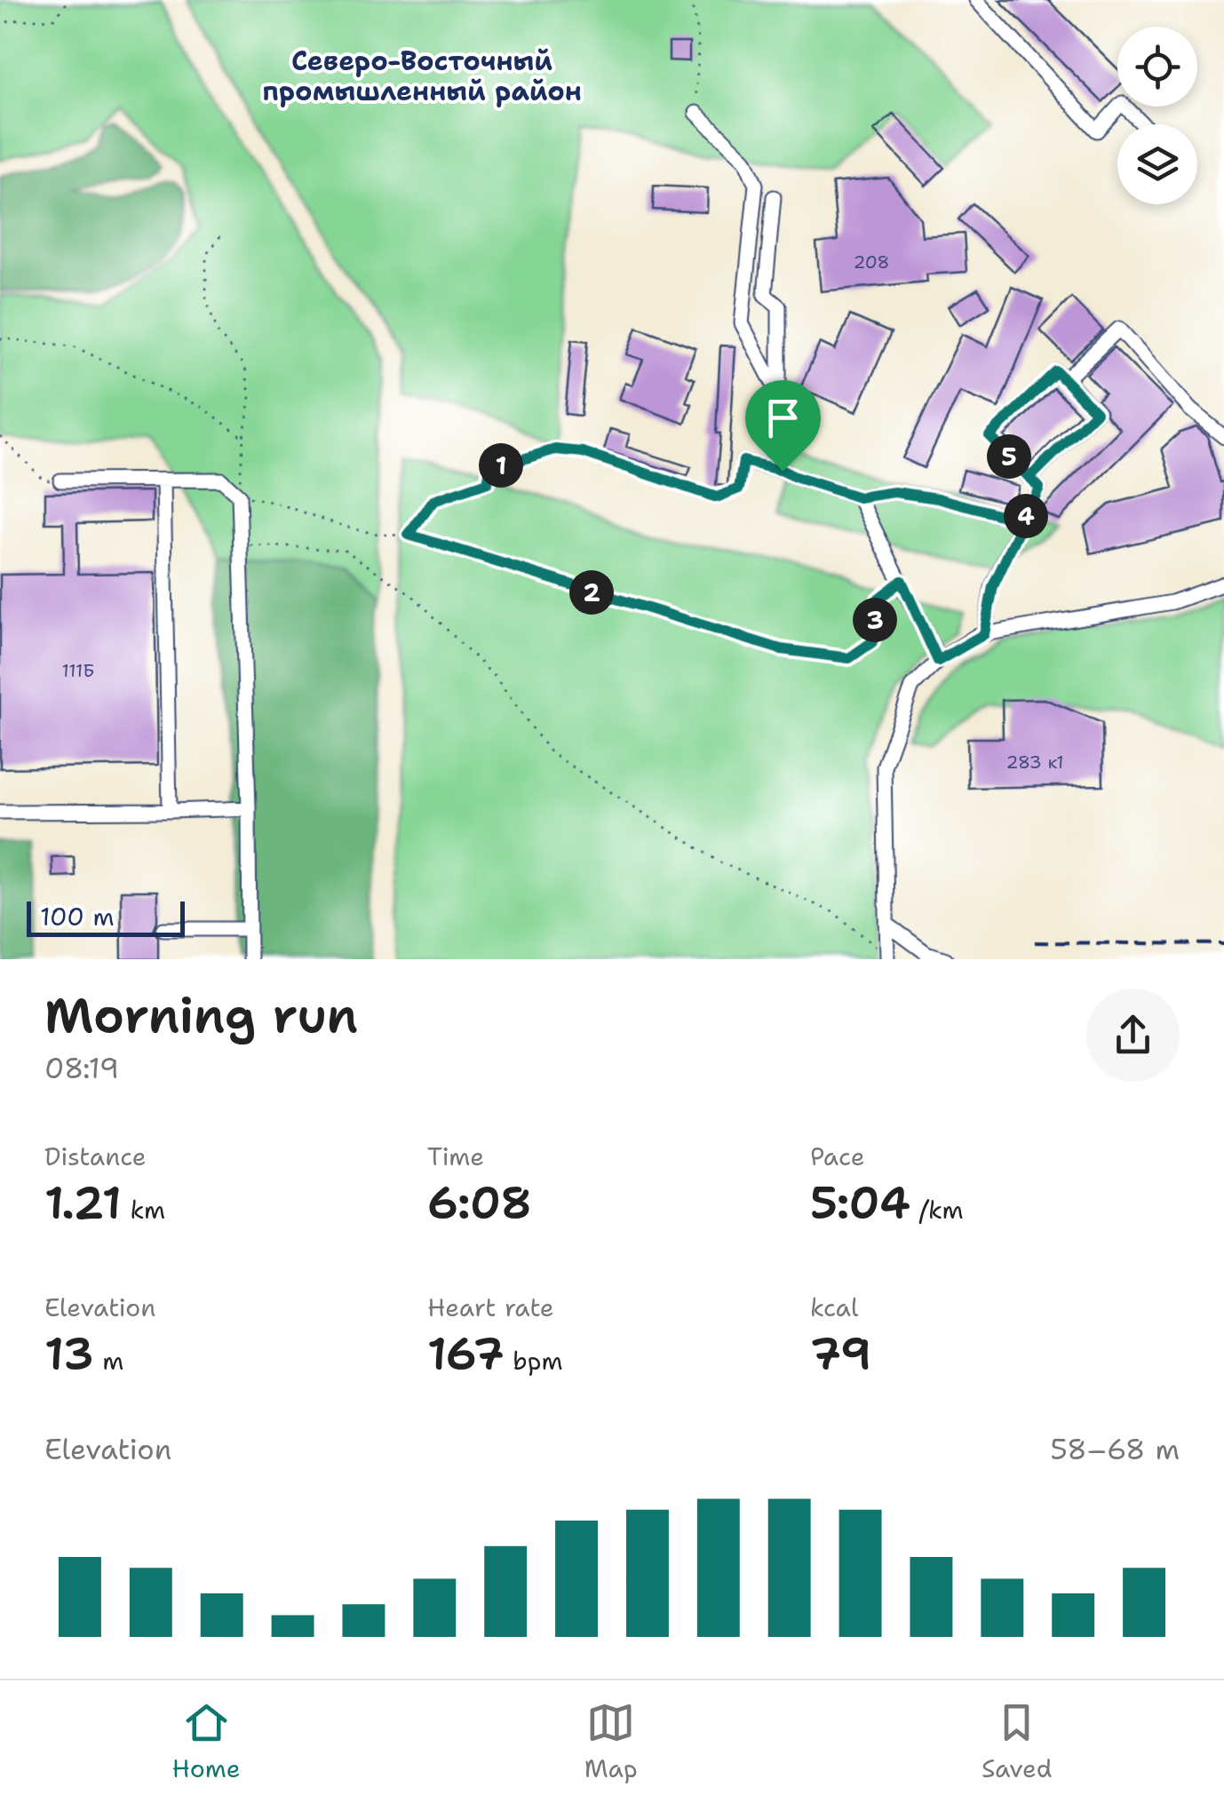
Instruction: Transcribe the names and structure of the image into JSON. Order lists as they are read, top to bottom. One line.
{"districts":["Северо-Восточный промышленный район"],"house_numbers":["208","111Б","283 к1"],"scale_bar":"100 m","page":{"pins":["5","1","4","2","3"],"scale":"100 m","heading":["Morning run","08:19"],"stats":[["Distance","1.21 km"],["Time","6:08"],["Pace","5:04 /km"],["Elevation","13 m"],["Heart rate","167 bpm"],["kcal","79"]],"chart":["Elevation","58–68 m"],"tabs":["Home","Map","Saved"]}}
